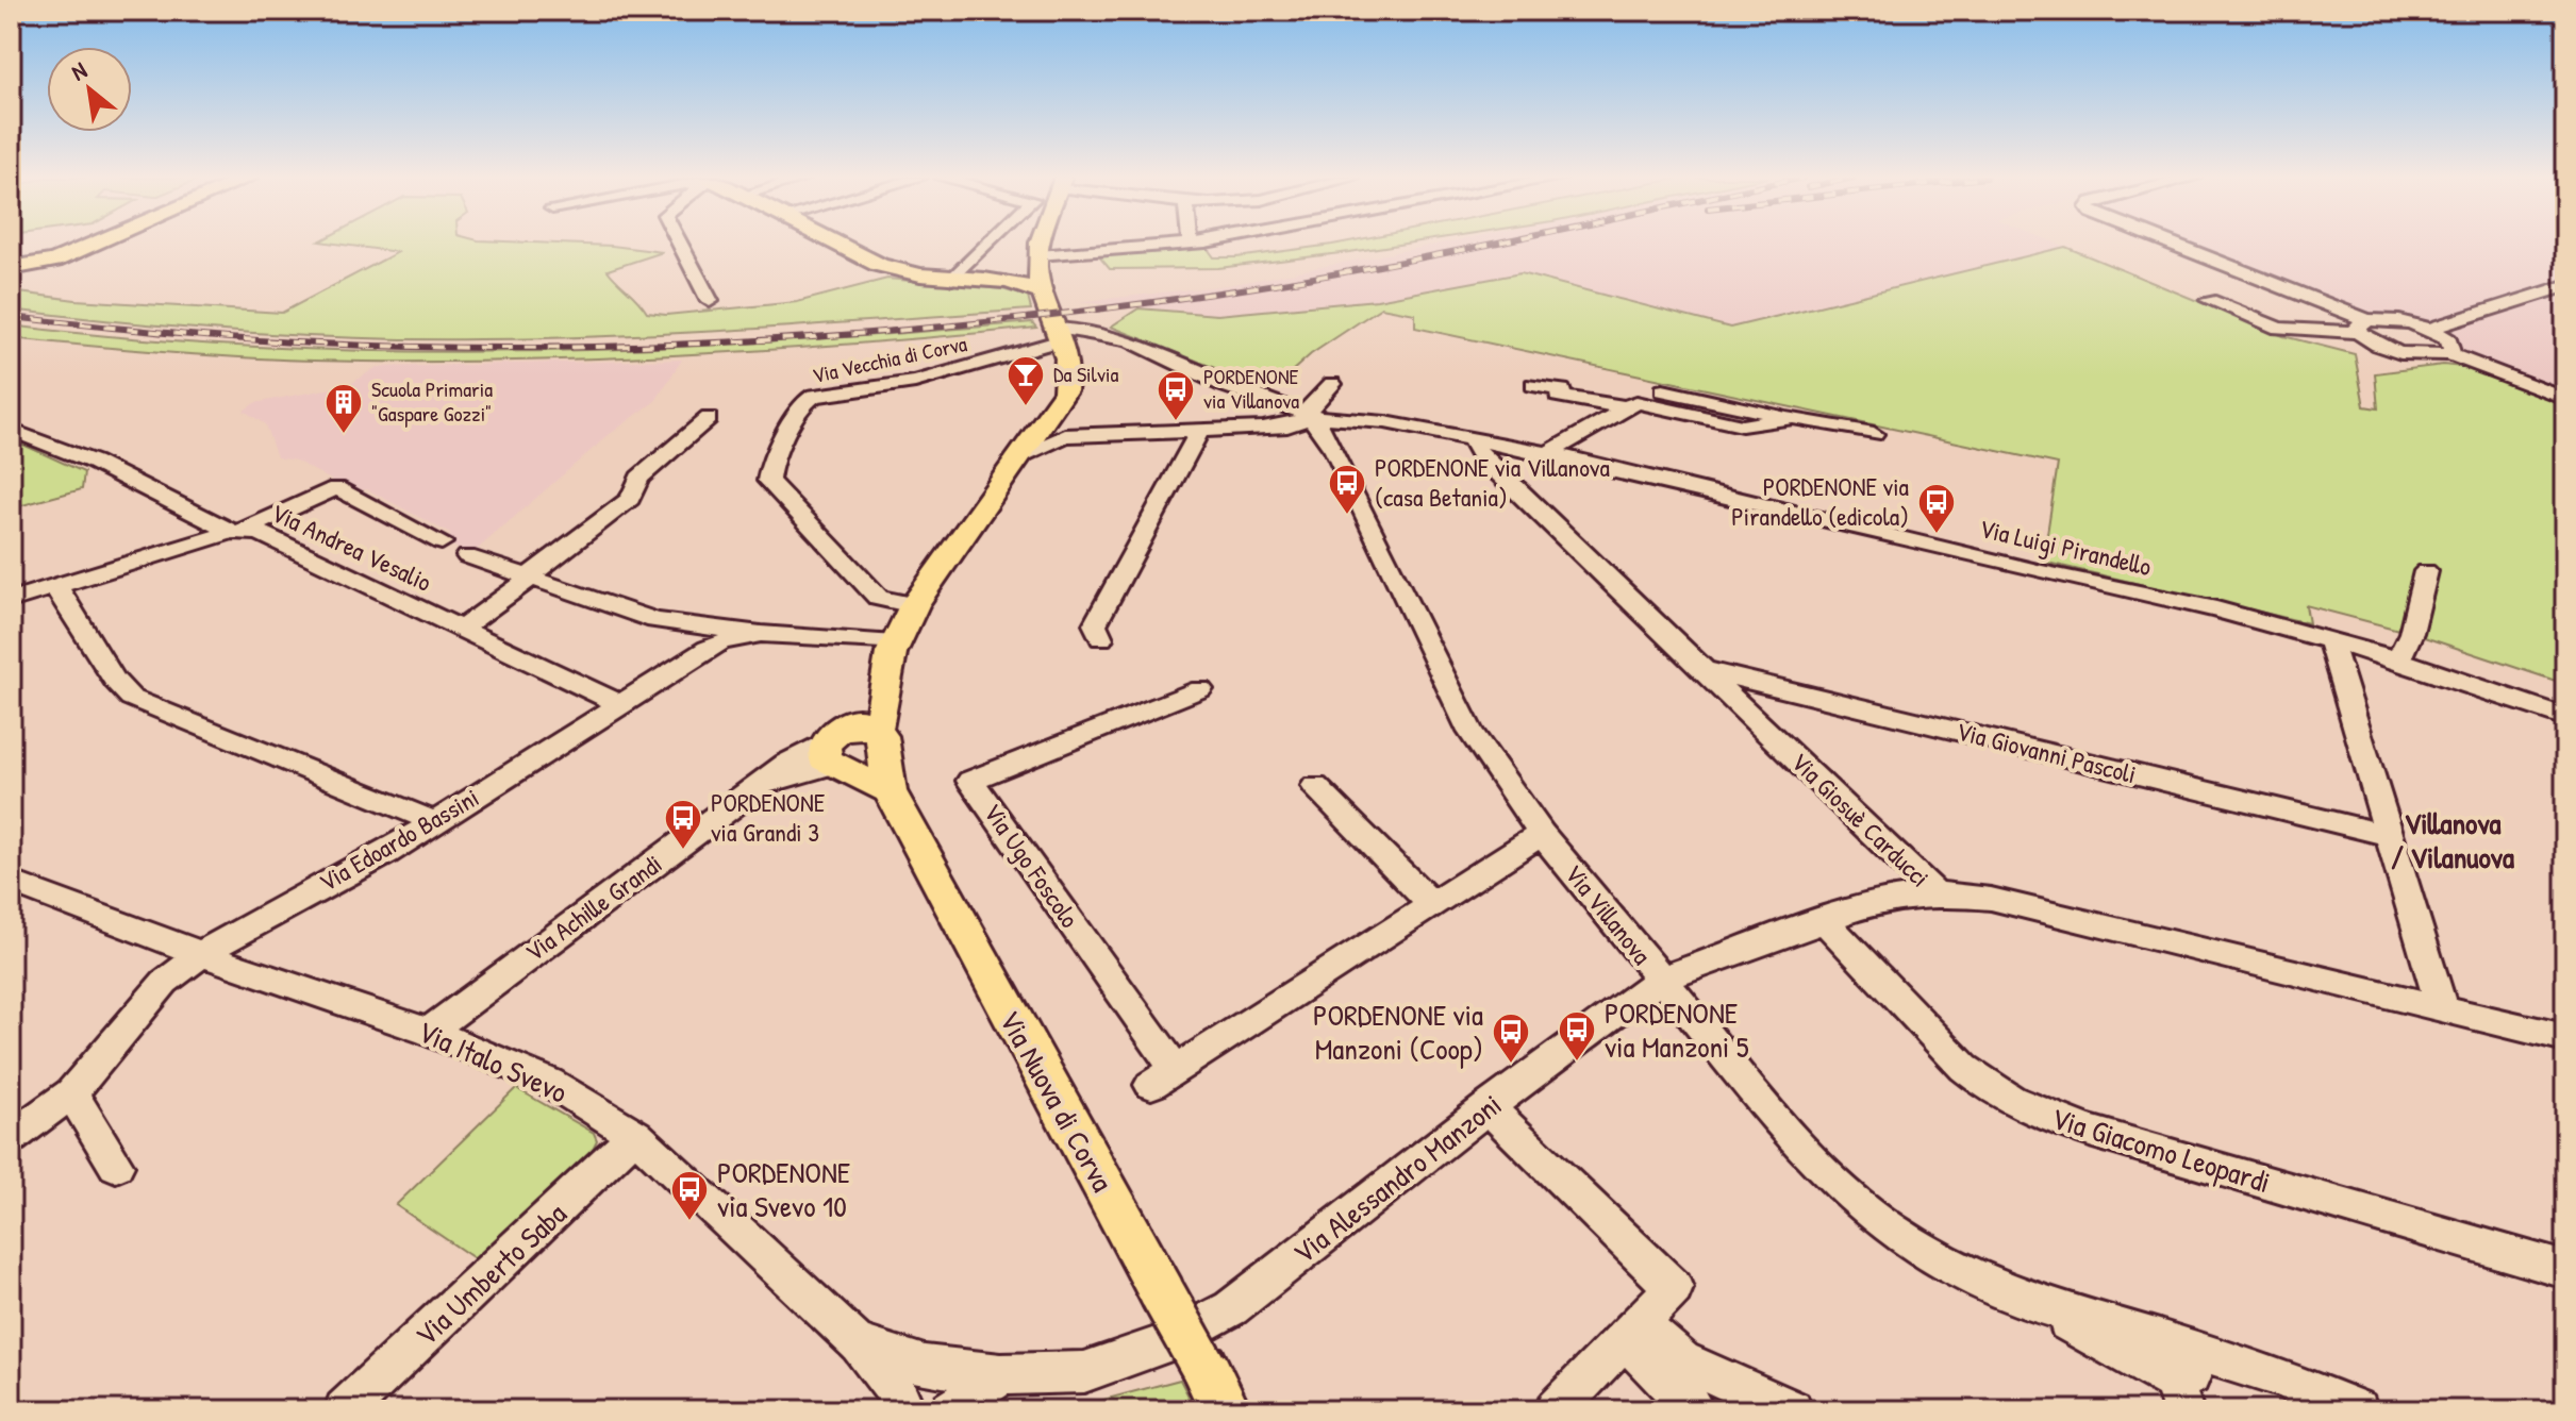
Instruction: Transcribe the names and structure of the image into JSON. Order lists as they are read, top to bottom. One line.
{"streets":{"main road":["Via Nuova di Corva"],"street":["Via Vecchia di Corva","Via Andrea Vesalio","Via Luigi Pirandello","Via Giovanni Pascoli","Via Giosuè Carducci","Via Edoardo Bassini","Via Ugo Foscolo","Via Achille Grandi","Via Villanova","Via Italo Svevo","Via Giacomo Leopardi","Via Alessandro Manzoni","Via Umberto Saba"]},"crossings":[["Via Vecchia di Corva","Via Nuova di Corva"],["Via Andrea Vesalio","Via Edoardo Bassini"],["Via Luigi Pirandello","Via Giosuè Carducci"],["Via Luigi Pirandello","Via Villanova"],["Via Luigi Pirandello","Via Nuova di Corva"],["Via Giovanni Pascoli","Via Giosuè Carducci"],["Via Giosuè Carducci","Via Alessandro Manzoni"],["Via Edoardo Bassini","Via Italo Svevo"],["Via Ugo Foscolo","Via Villanova"],["Via Achille Grandi","Via Italo Svevo"],["Via Achille Grandi","Via Nuova di Corva"],["Via Villanova","Via Alessandro Manzoni"],["Via Italo Svevo","Via Nuova di Corva"],["Via Italo Svevo","Via Alessandro Manzoni"],["Via Italo Svevo","Via Umberto Saba"],["Via Nuova di Corva","Via Alessandro Manzoni"],["Via Giacomo Leopardi","Via Alessandro Manzoni"]],"districts":["Villanova / Vilanuova"],"places":{"bar":["Da Silvia"],"bus stop":["PORDENONE via Villanova","PORDENONE via Villanova (casa Betania)","PORDENONE via Pirandello (edicola)","PORDENONE via Grandi 3","PORDENONE via Manzoni 5","PORDENONE via Manzoni (Coop)","PORDENONE via Svevo 10"],"building":["Scuola Primaria \"Gaspare Gozzi\""]},"north":"top left"}
